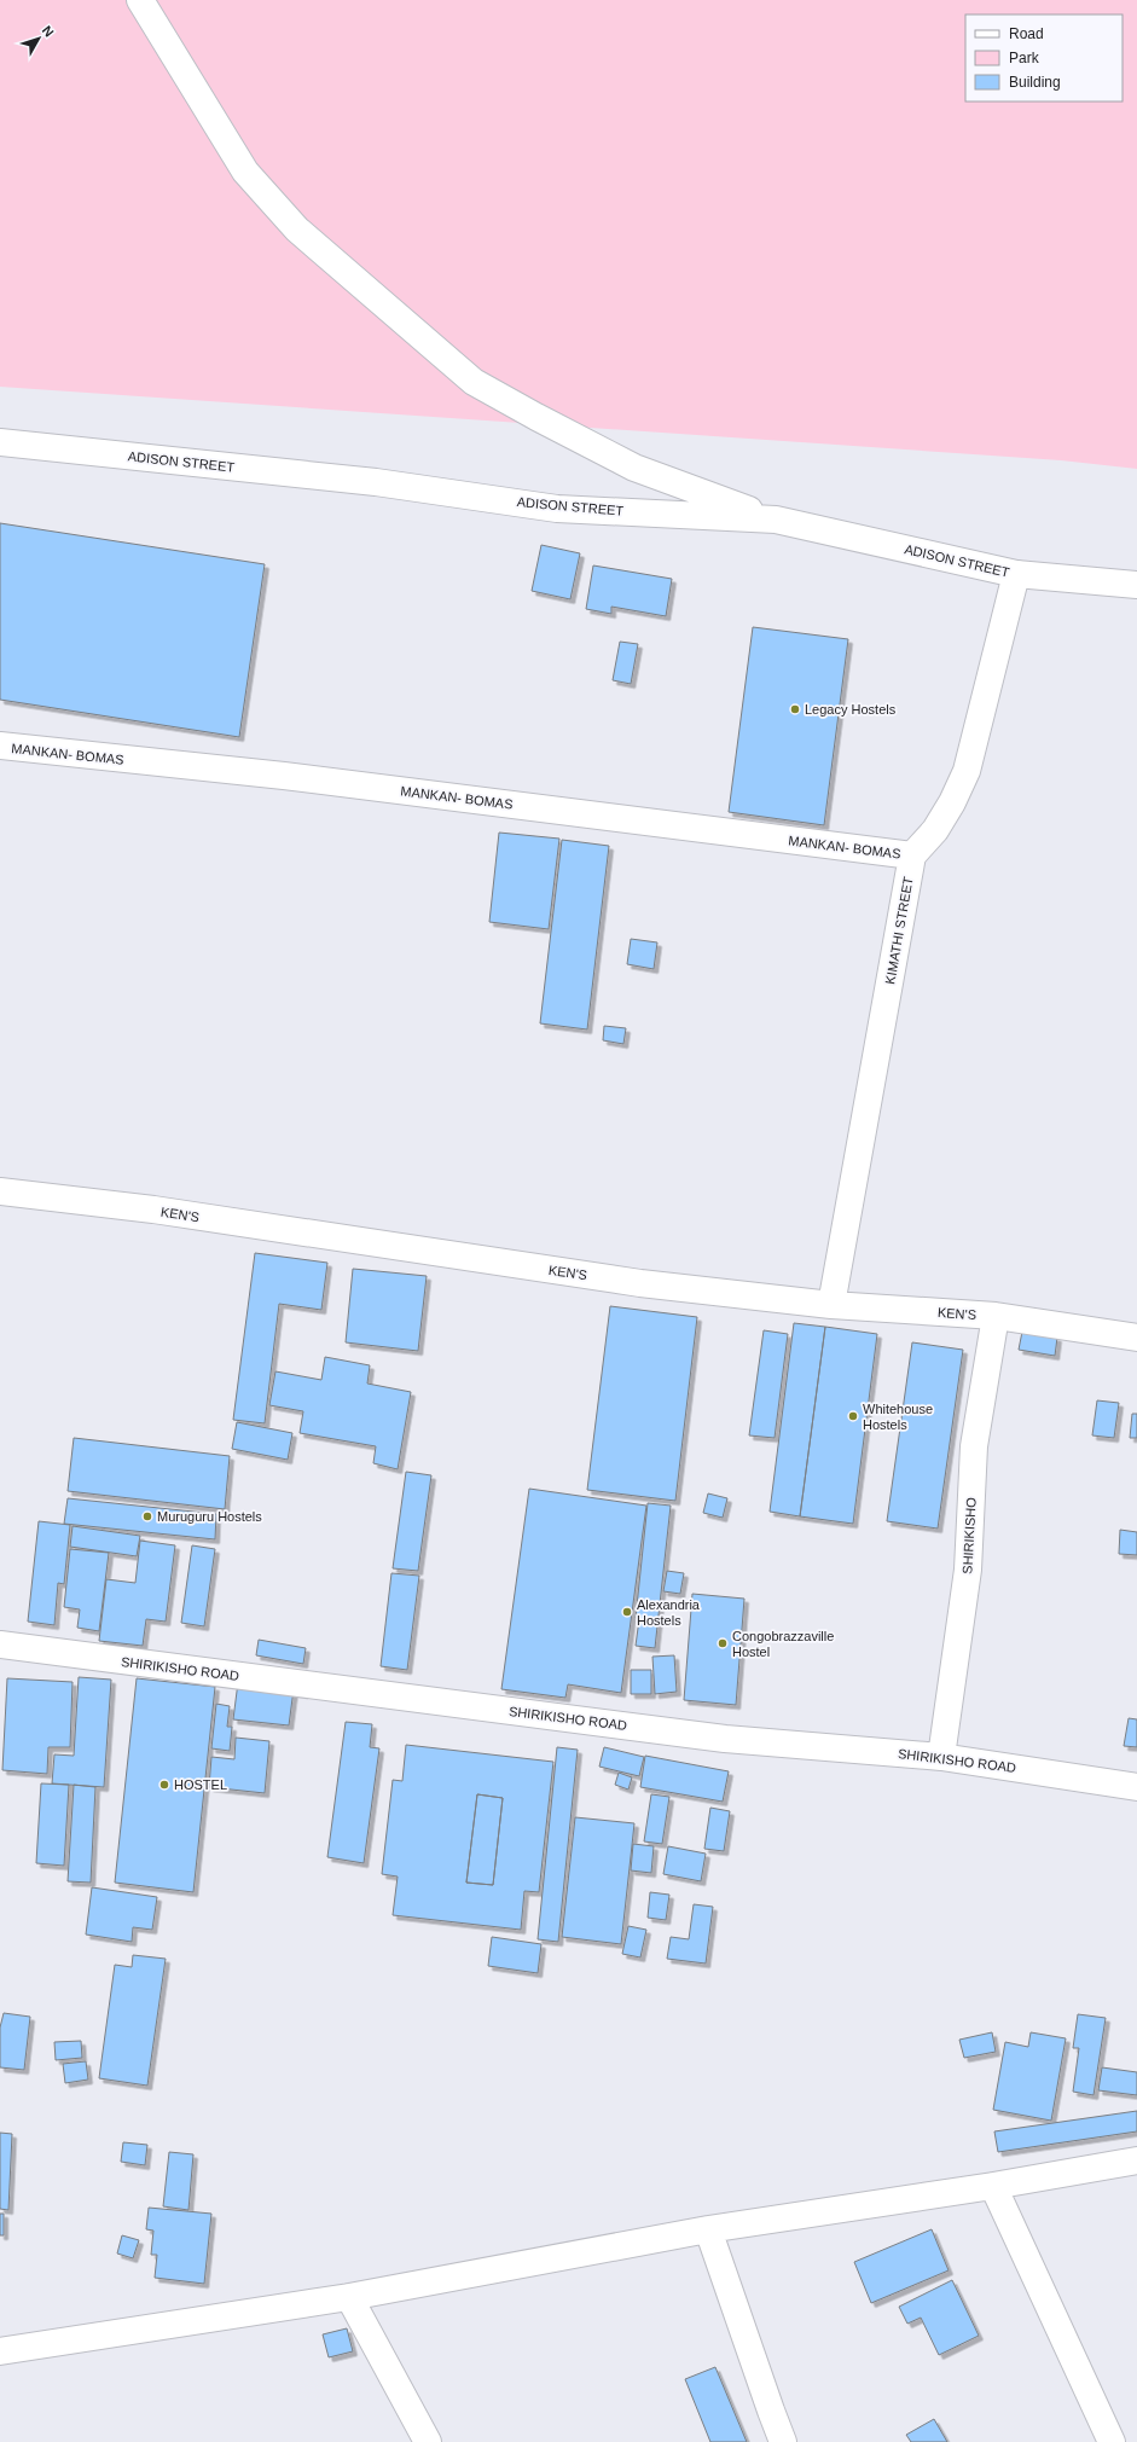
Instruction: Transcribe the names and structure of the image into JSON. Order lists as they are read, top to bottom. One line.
{"streets":{"street":["ADISON STREET","MANKAN- BOMAS","KIMATHI STREET","KEN'S","SHIRIKISHO","SHIRIKISHO ROAD"]},"crossings":[["MANKAN- BOMAS","KIMATHI STREET"],["KIMATHI STREET","KEN'S"],["KEN'S","SHIRIKISHO"],["SHIRIKISHO","SHIRIKISHO ROAD"]],"places":["Legacy Hostels","Whitehouse Hostels","Muruguru Hostels","Alexandria Hostels","Congobrazzaville Hostel","HOSTEL"],"legend":["Road","Park","Building"],"north":"top right"}
